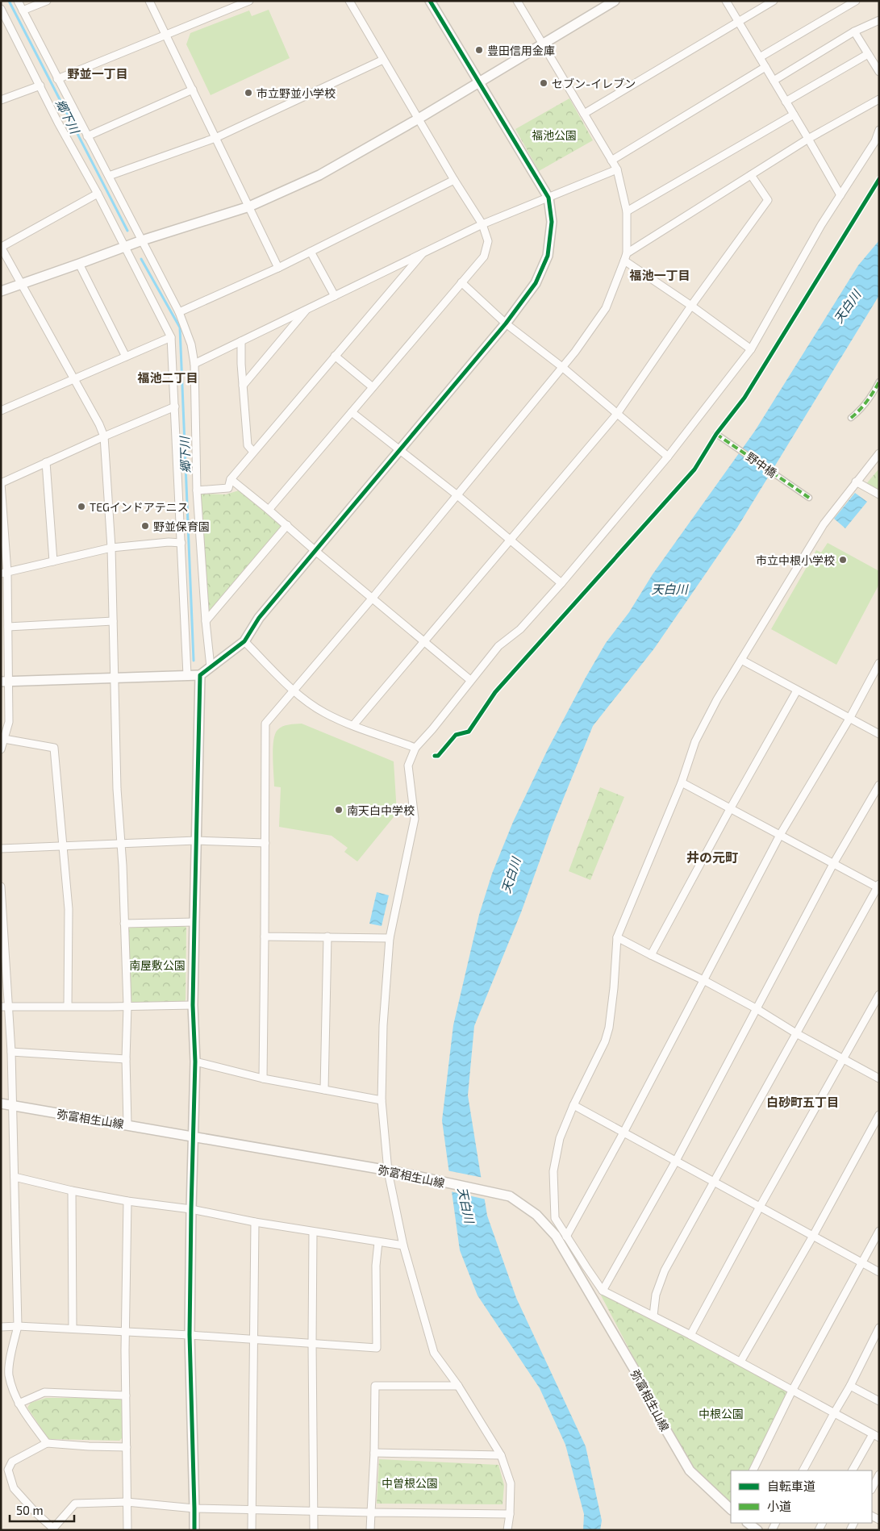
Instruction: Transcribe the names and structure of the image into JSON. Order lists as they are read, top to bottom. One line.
{"streets":{"street":["野中橋","弥富相生山線"]},"districts":["野並一丁目","福池一丁目","福池二丁目","井の元町","白砂町五丁目"],"water":["郷下川","天白川"],"parks":["福池公園","南屋敷公園","中根公園","中曽根公園"],"places":["豊田信用金庫","セブン-イレブン","市立野並小学校","TEGインドアテニス","野並保育園","市立中根小学校","南天白中学校"],"legend":["自転車道","小道"],"scale_bar":"50 m"}
